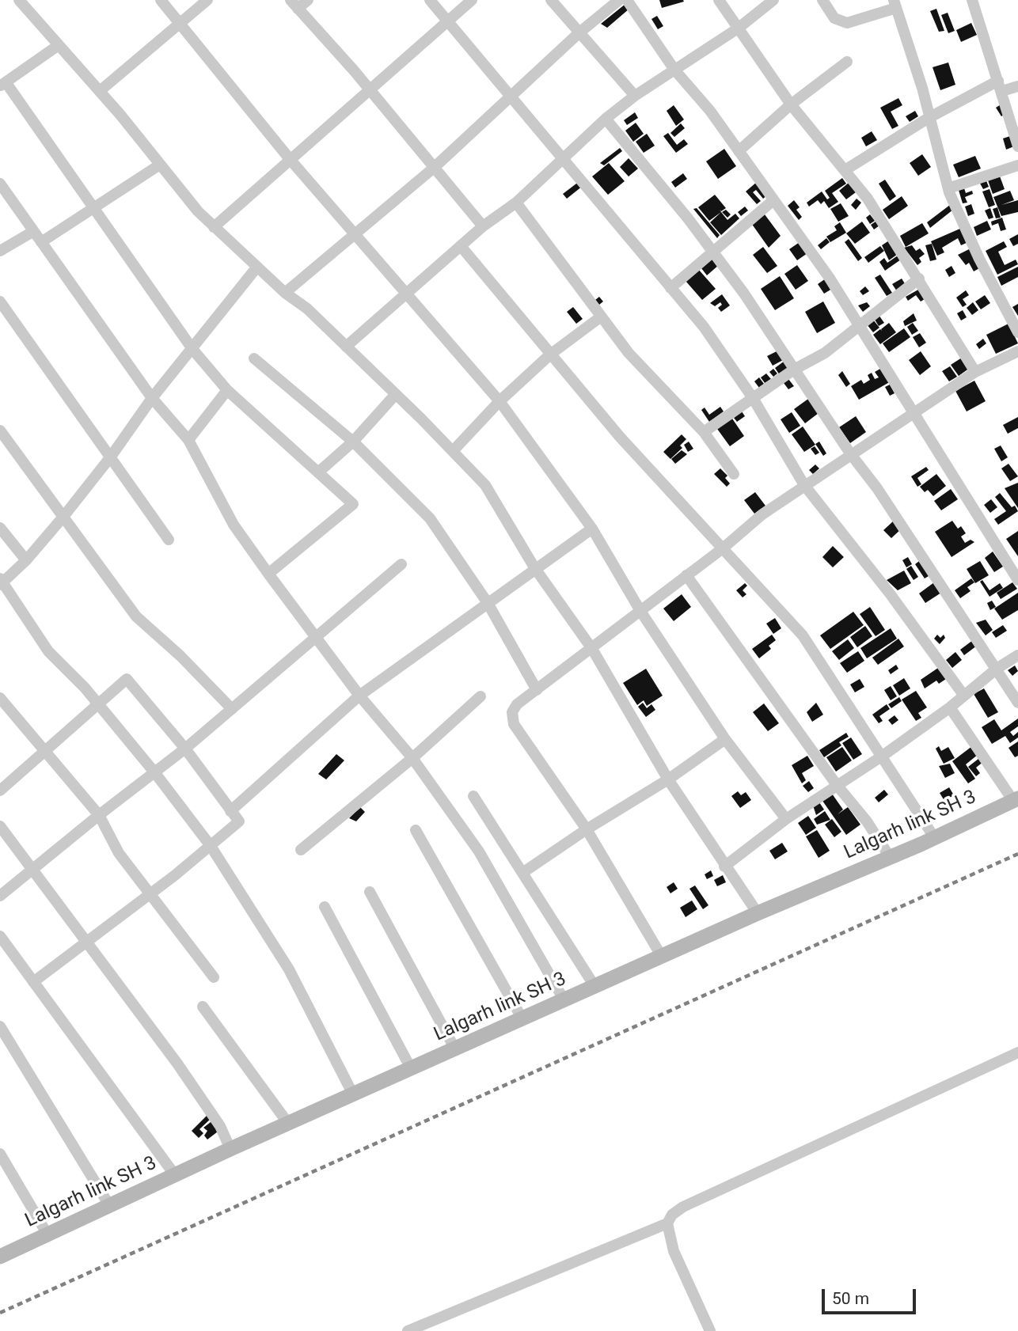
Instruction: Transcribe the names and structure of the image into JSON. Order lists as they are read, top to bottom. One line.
{"streets":{"street":["Lalgarh link SH 3"]},"scale_bar":"50 m"}
